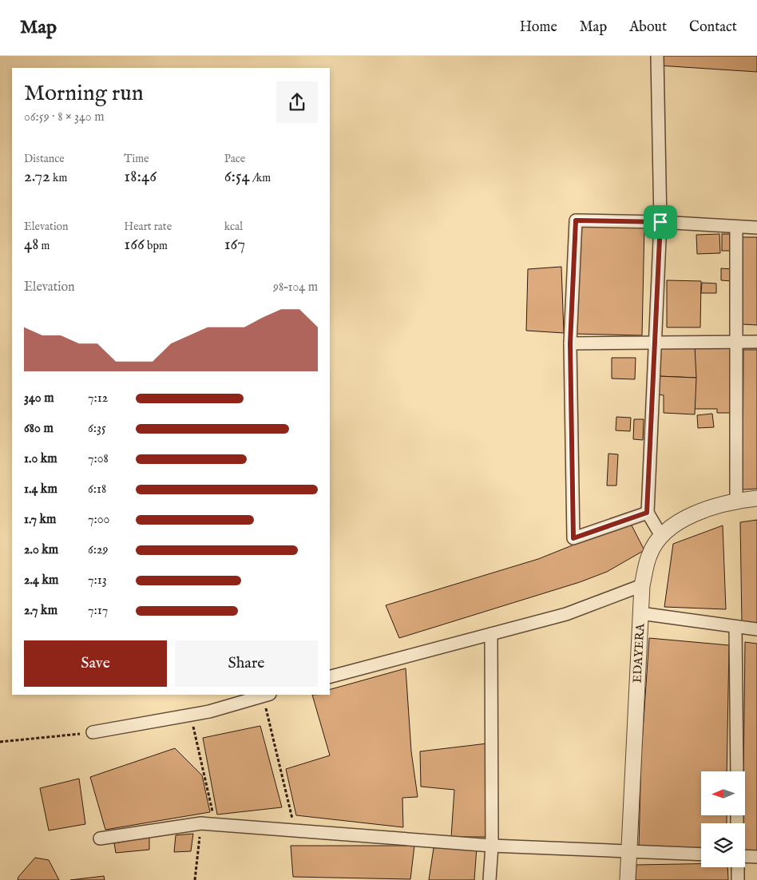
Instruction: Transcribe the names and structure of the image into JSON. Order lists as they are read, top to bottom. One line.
{"streets":{"street":["EDAYERA"]},"north":"left","page":{"header":"Map","nav":["Home","Map","About","Contact"],"heading":["Morning run","06:59 · 8 × 340 m"],"stats":[["Distance","2.72 km"],["Time","18:46"],["Pace","6:54 /km"],["Elevation","48 m"],["Heart rate","166 bpm"],["kcal","167"]],"chart":["Elevation","98–104 m"],"list":[{"name":"340 m","note":"7:12"},{"name":"680 m","note":"6:35"},{"name":"1.0 km","note":"7:08"},{"name":"1.4 km","note":"6:18"},{"name":"1.7 km","note":"7:00"},{"name":"2.0 km","note":"6:29"},{"name":"2.4 km","note":"7:13"},{"name":"2.7 km","note":"7:17"}],"buttons":["Save","Share"]}}
